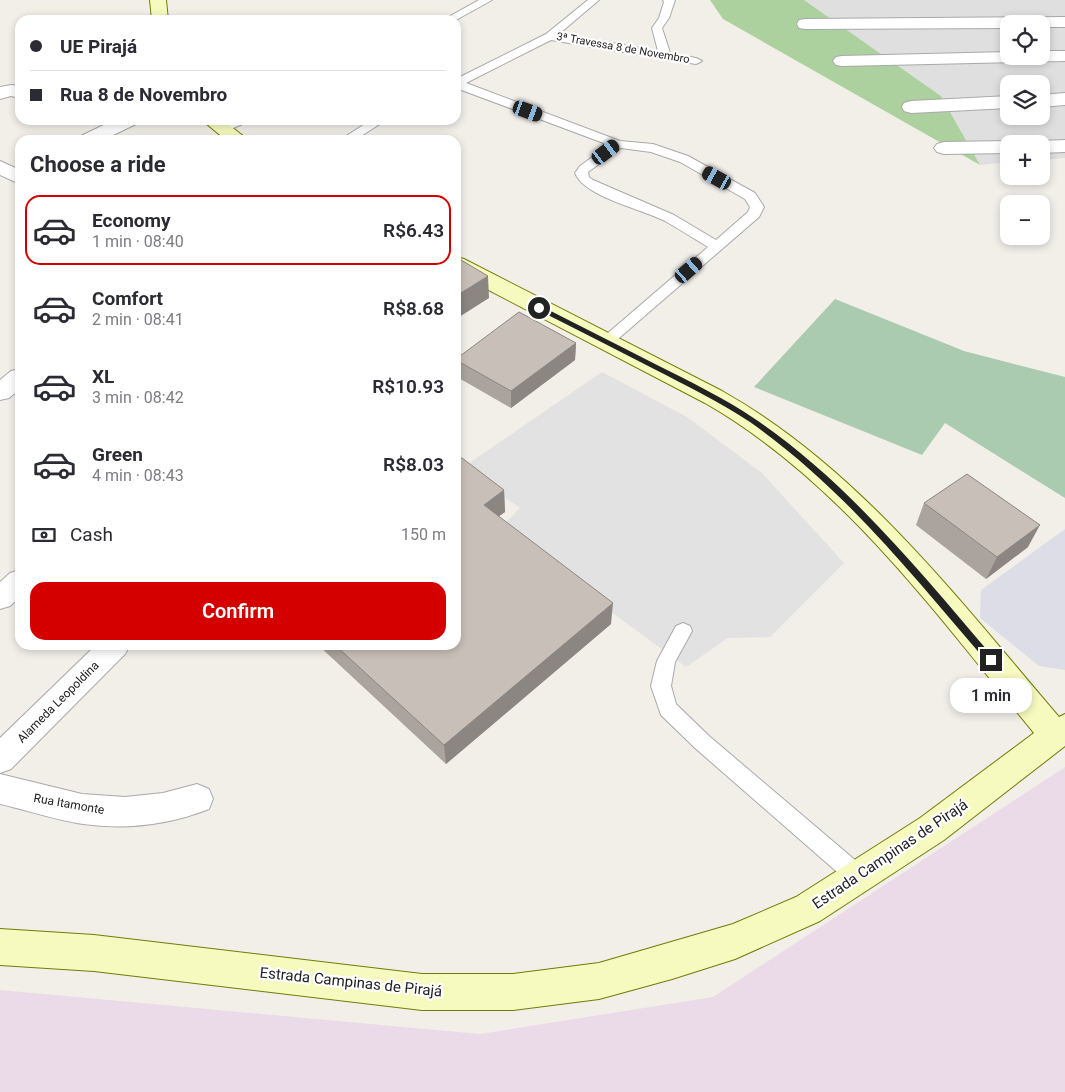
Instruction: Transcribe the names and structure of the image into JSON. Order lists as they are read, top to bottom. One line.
{"streets":{"main road":["Estrada Campinas de Pirajá"],"street":["Alameda Leopoldina","Rua Itamonte"],"lane":["3ª Travessa 8 de Novembro"]},"page":{"map_buttons":["+","−"],"banner":["UE Pirajá","Rua 8 de Novembro"],"heading":"Choose a ride","list":[{"name":"Economy","note":"1 min · 08:40","value":"R$6.43"},{"name":"Comfort","note":"2 min · 08:41","value":"R$8.68"},{"name":"XL","note":"3 min · 08:42","value":"R$10.93"},{"name":"Green","note":"4 min · 08:43","value":"R$8.03"}],"pay":["Cash","150 m"],"buttons":"Confirm","bubble":"1 min"}}
